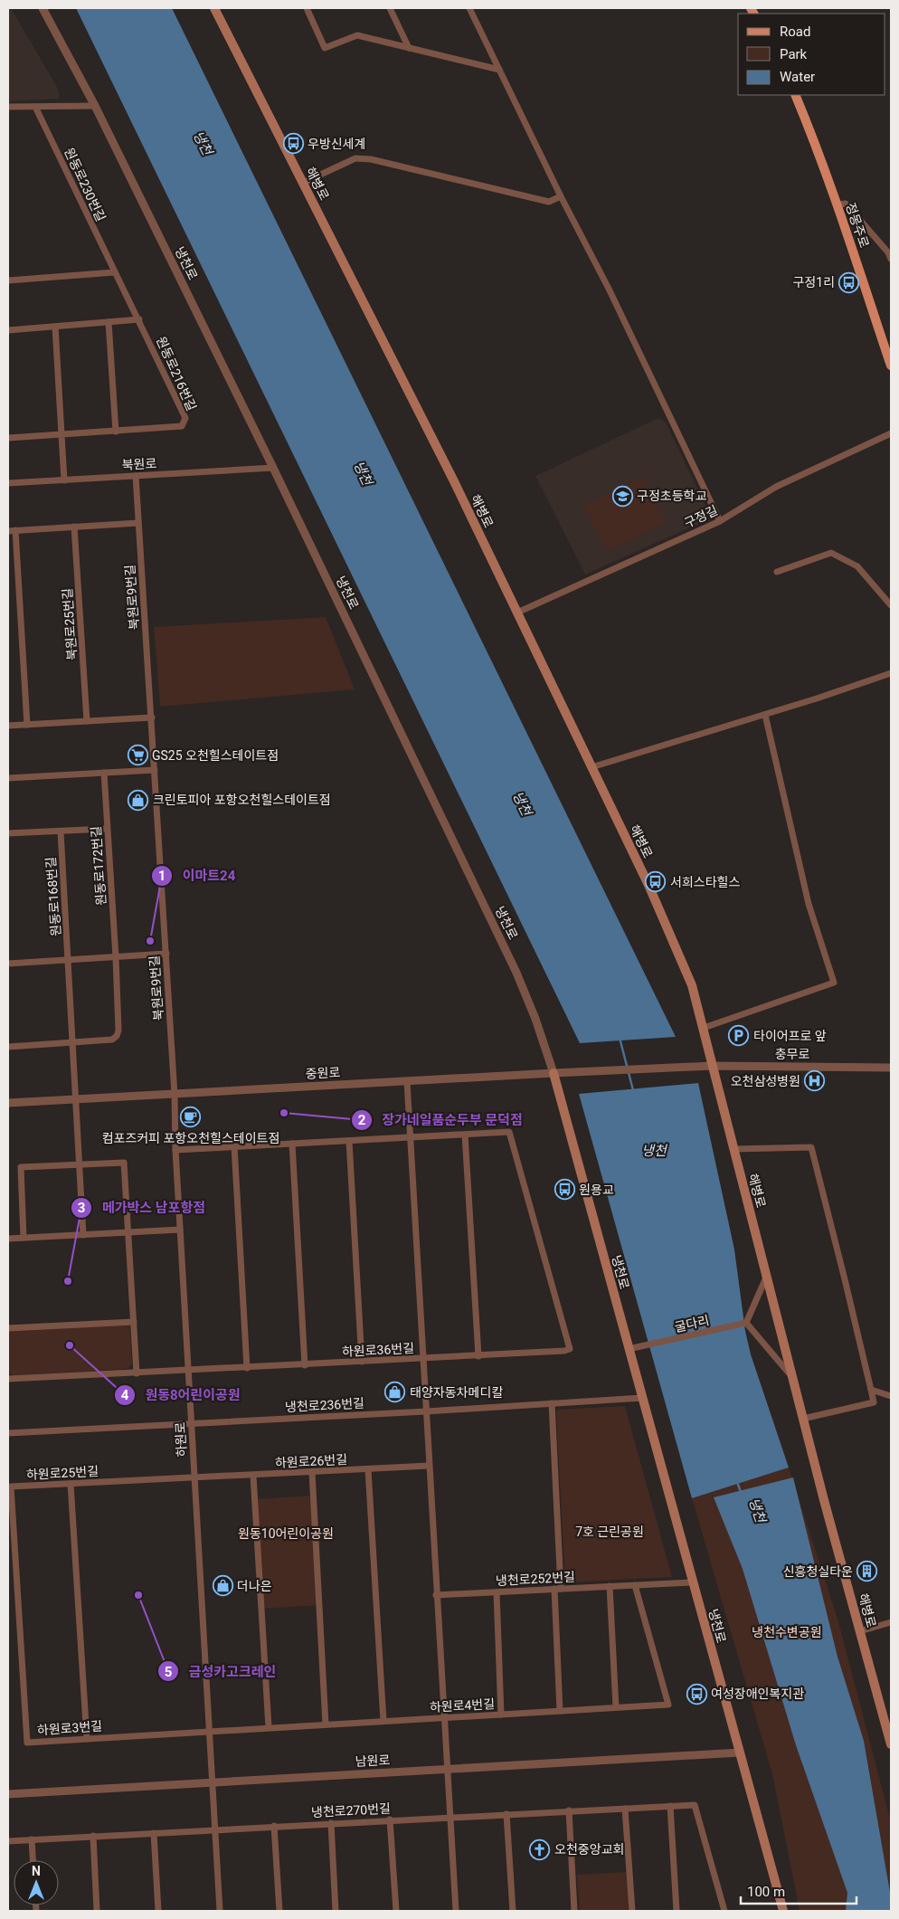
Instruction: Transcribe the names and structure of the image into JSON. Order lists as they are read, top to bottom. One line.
{"streets":{"main road":["해병로","정몽주로","냉천로"],"street":["원동로230번길","원동로216번길","북원로","구정길","북원로9번길","북원로25번길","원동로172번길","원동로168번길","충무로","중원로","굴다리","하원로36번길","냉천로236번길","하원로","하원로26번길","하원로25번길","냉천로252번길","하원로4번길","하원로3번길","남원로","냉천로270번길"]},"crossings":[["해병로","구정길"],["해병로","충무로"],["원동로230번길","원동로216번길"],["냉천로","북원로"],["냉천로","중원로"],["냉천로","굴다리"],["냉천로","냉천로236번길"],["냉천로","냉천로252번길"],["냉천로","남원로"],["북원로","북원로9번길"],["북원로9번길","중원로"],["북원로9번길","하원로"],["원동로172번길","원동로168번길"],["원동로168번길","중원로"],["충무로","중원로"],["중원로","하원로"],["하원로36번길","하원로"],["냉천로236번길","하원로"],["하원로","하원로26번길"],["하원로","하원로25번길"],["하원로","하원로4번길"],["하원로","하원로3번길"],["하원로","남원로"],["하원로","냉천로270번길"],["하원로26번길","하원로25번길"],["하원로25번길","하원로3번길"],["냉천로252번길","하원로4번길"],["하원로4번길","하원로3번길"]],"water":["냉천"],"parks":["7호 근린공원","원동10어린이공원","냉천수변공원"],"places":{"bus stop":["우방신세계","구정1리","서희스타힐스","원용교","여성장애인복지관"],"school or university":["구정초등학교"],"supermarket":["GS25 오천힐스테이트점"],"shop":["크린토피아 포항오천힐스테이트점","태양자동차메디칼","더나은"],"other":["이마트24","장가네일품순두부 문덕점","메가박스 남포항점","원동8어린이공원","금성카고크레인"],"parking":["타이어프로 앞"],"hospital":["오천삼성병원"],"cafe":["컴포즈커피 포항오천힐스테이트점"],"building":["신흥청실타운"],"church":["오천중앙교회"]},"legend":["Road","Park","Water"],"scale_bar":"100 m","north":"top"}
